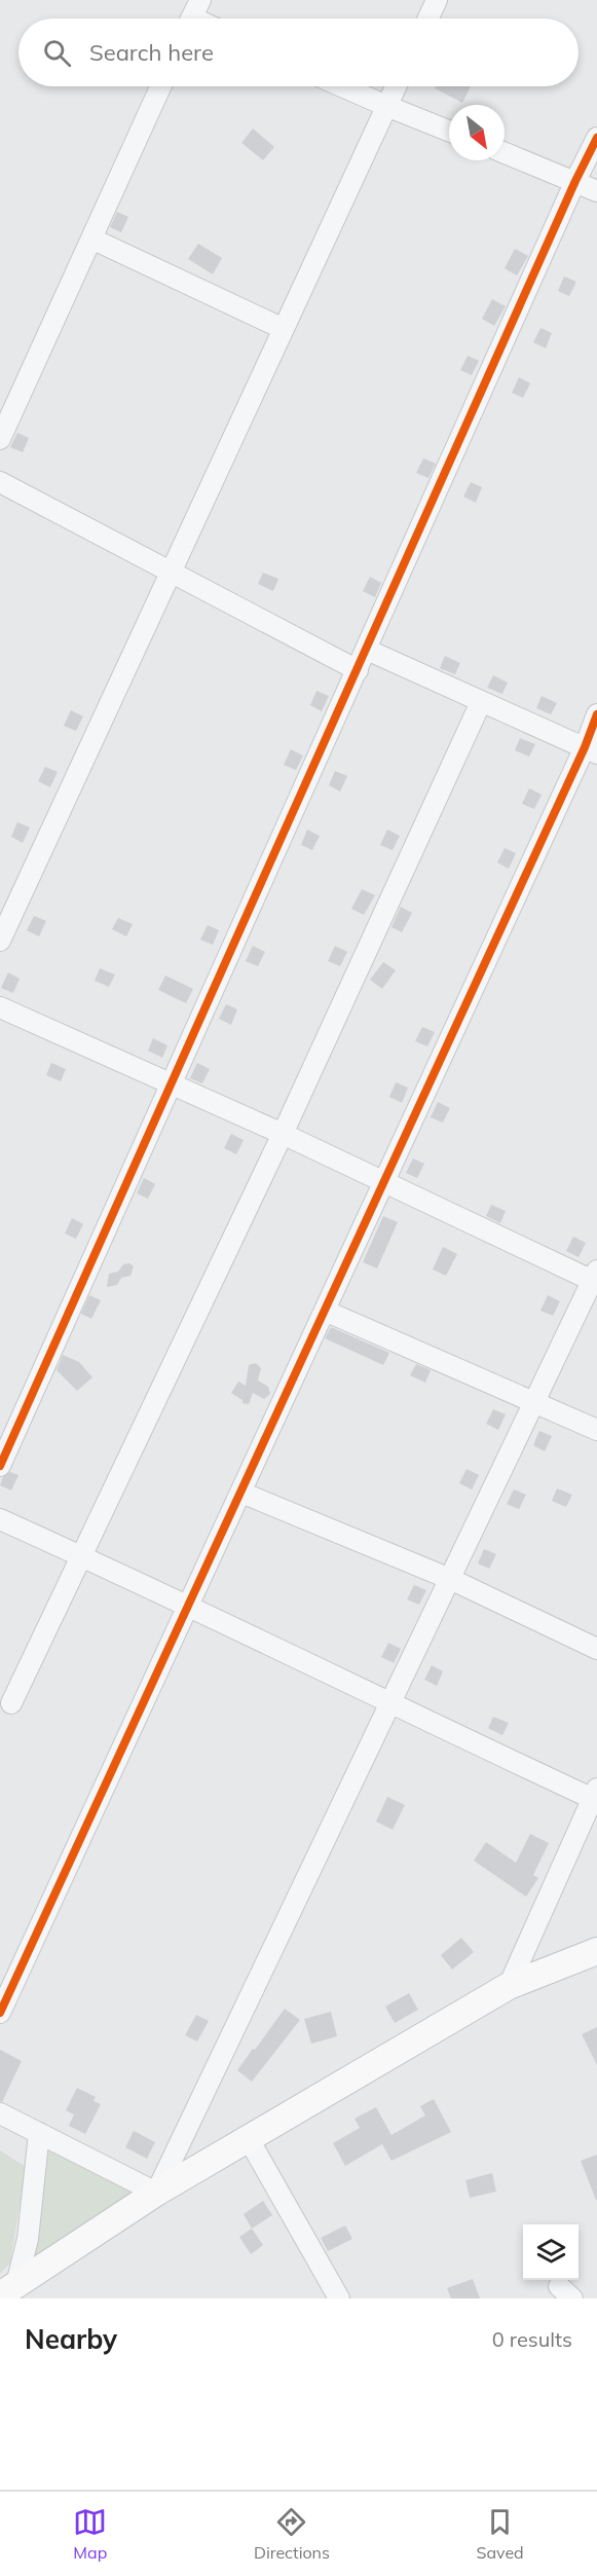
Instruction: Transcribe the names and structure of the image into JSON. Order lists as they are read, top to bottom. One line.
{"north":"bottom right","page":{"search":"Search here","heading":["Nearby","0 results"],"nav":["Map","Directions","Saved"]}}
